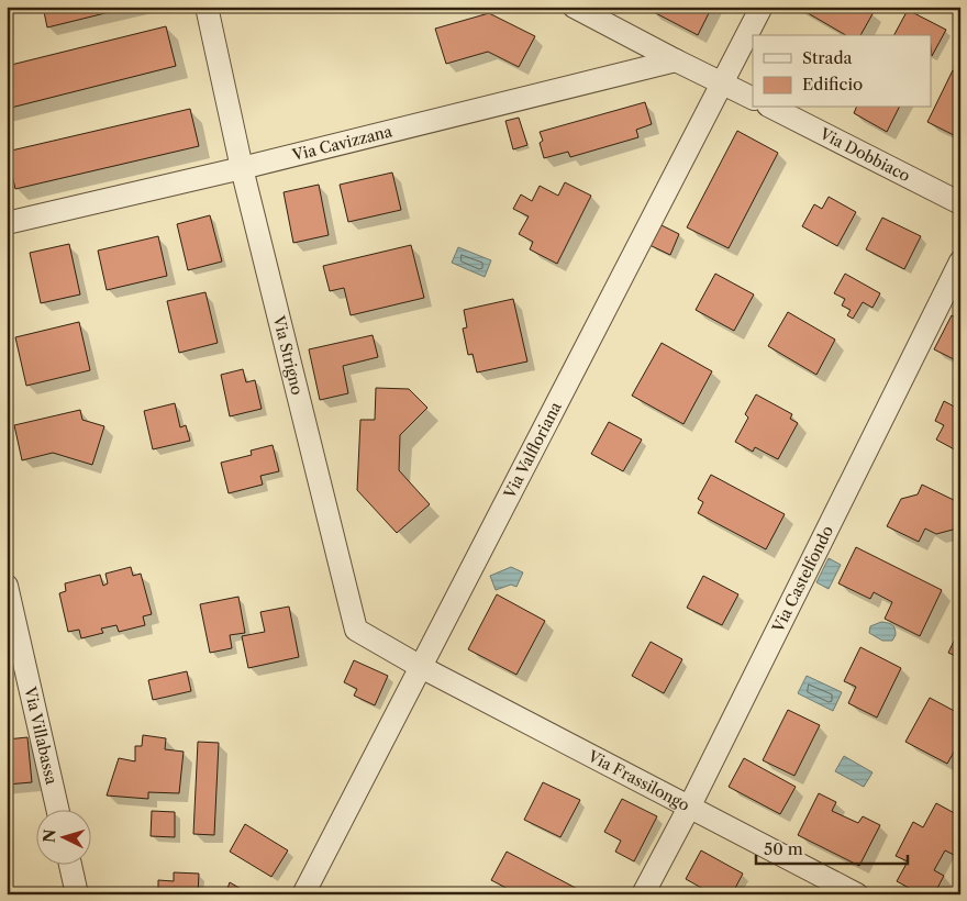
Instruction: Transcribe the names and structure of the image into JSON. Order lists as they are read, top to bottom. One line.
{"streets":{"street":["Via Cavizzana","Via Dobbiaco","Via Strigno","Via Valfloriana","Via Castelfondo","Via Villabassa","Via Frassilongo"]},"crossings":[["Via Cavizzana","Via Strigno"],["Via Strigno","Via Valfloriana"],["Via Strigno","Via Frassilongo"],["Via Valfloriana","Via Frassilongo"],["Via Castelfondo","Via Frassilongo"]],"legend":["Strada","Edificio"],"scale_bar":"50 m","north":"left"}
